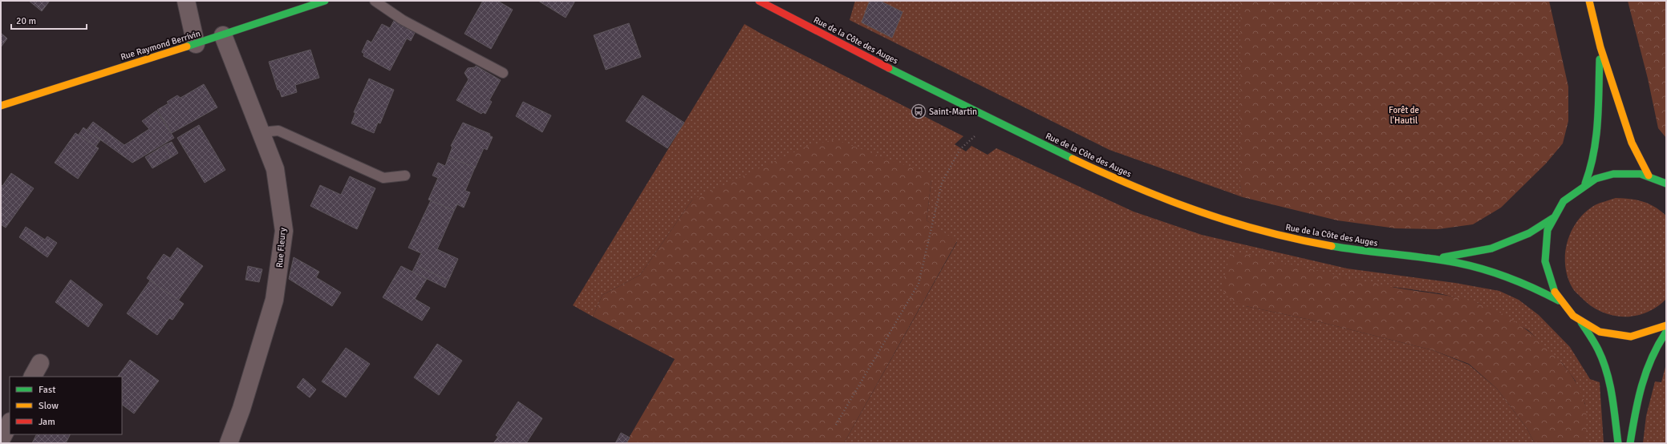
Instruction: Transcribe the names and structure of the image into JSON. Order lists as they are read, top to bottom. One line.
{"streets":{"street":["Rue de la Côte des Auges","Rue Raymond Berrivin","Rue Fleury"]},"crossings":[["Rue Raymond Berrivin","Rue Fleury"]],"parks":["Forêt de l'Hautil"],"places":{"bus stop":["Saint-Martin"]},"legend":["Fast","Slow","Jam"],"scale_bar":"20 m"}
